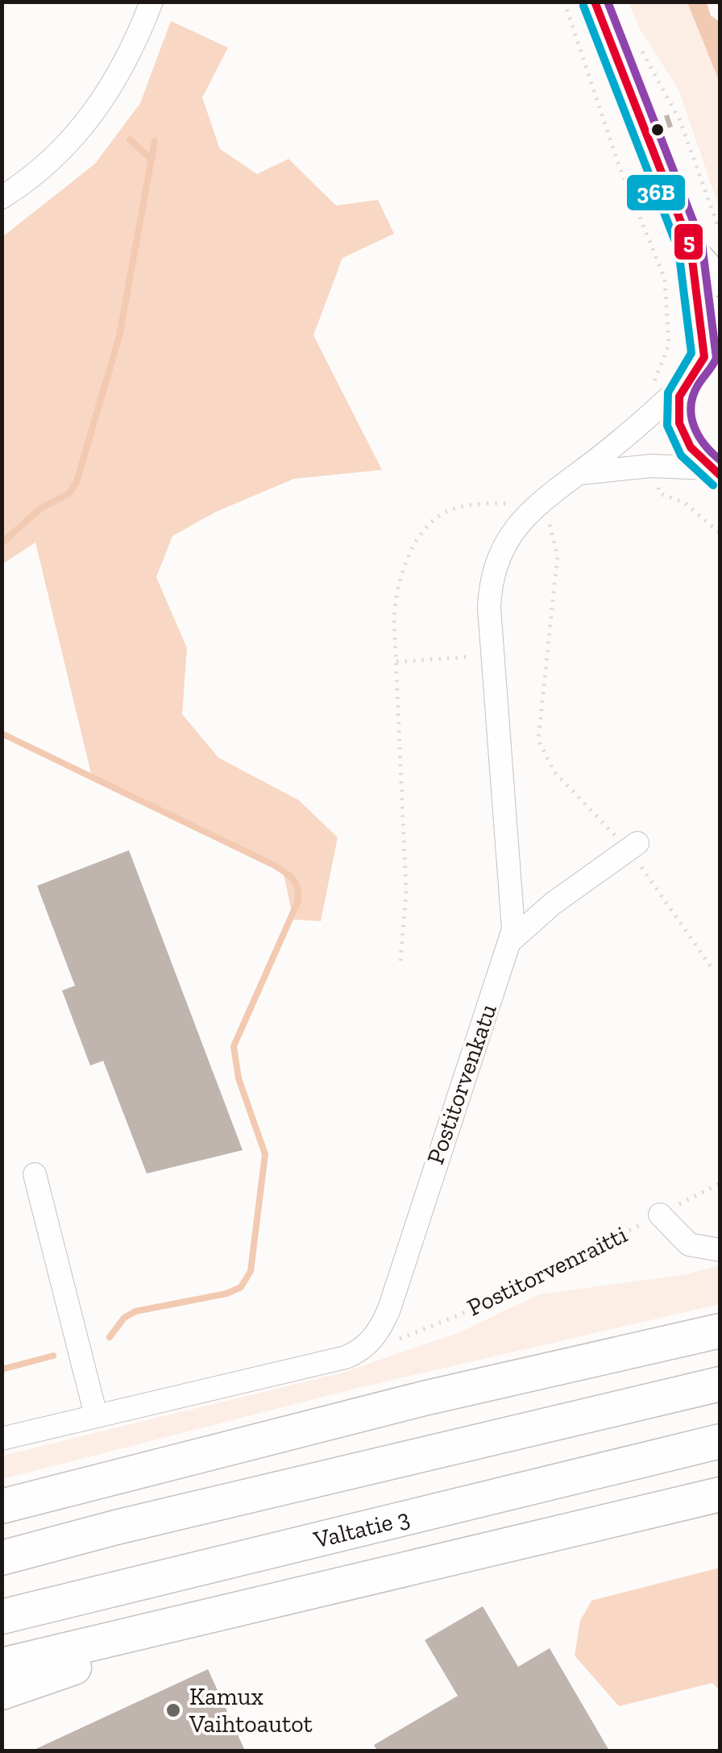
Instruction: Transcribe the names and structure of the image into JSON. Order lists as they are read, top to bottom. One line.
{"streets":{"highway":["Valtatie 3"],"street":["Postitorvenkatu"],"path":["Postitorvenraitti"]},"crossings":[["Postitorvenkatu","Postitorvenraitti"]],"places":["Kamux Vaihtoautot"],"lines":["transit line 5","transit line 36B"]}
